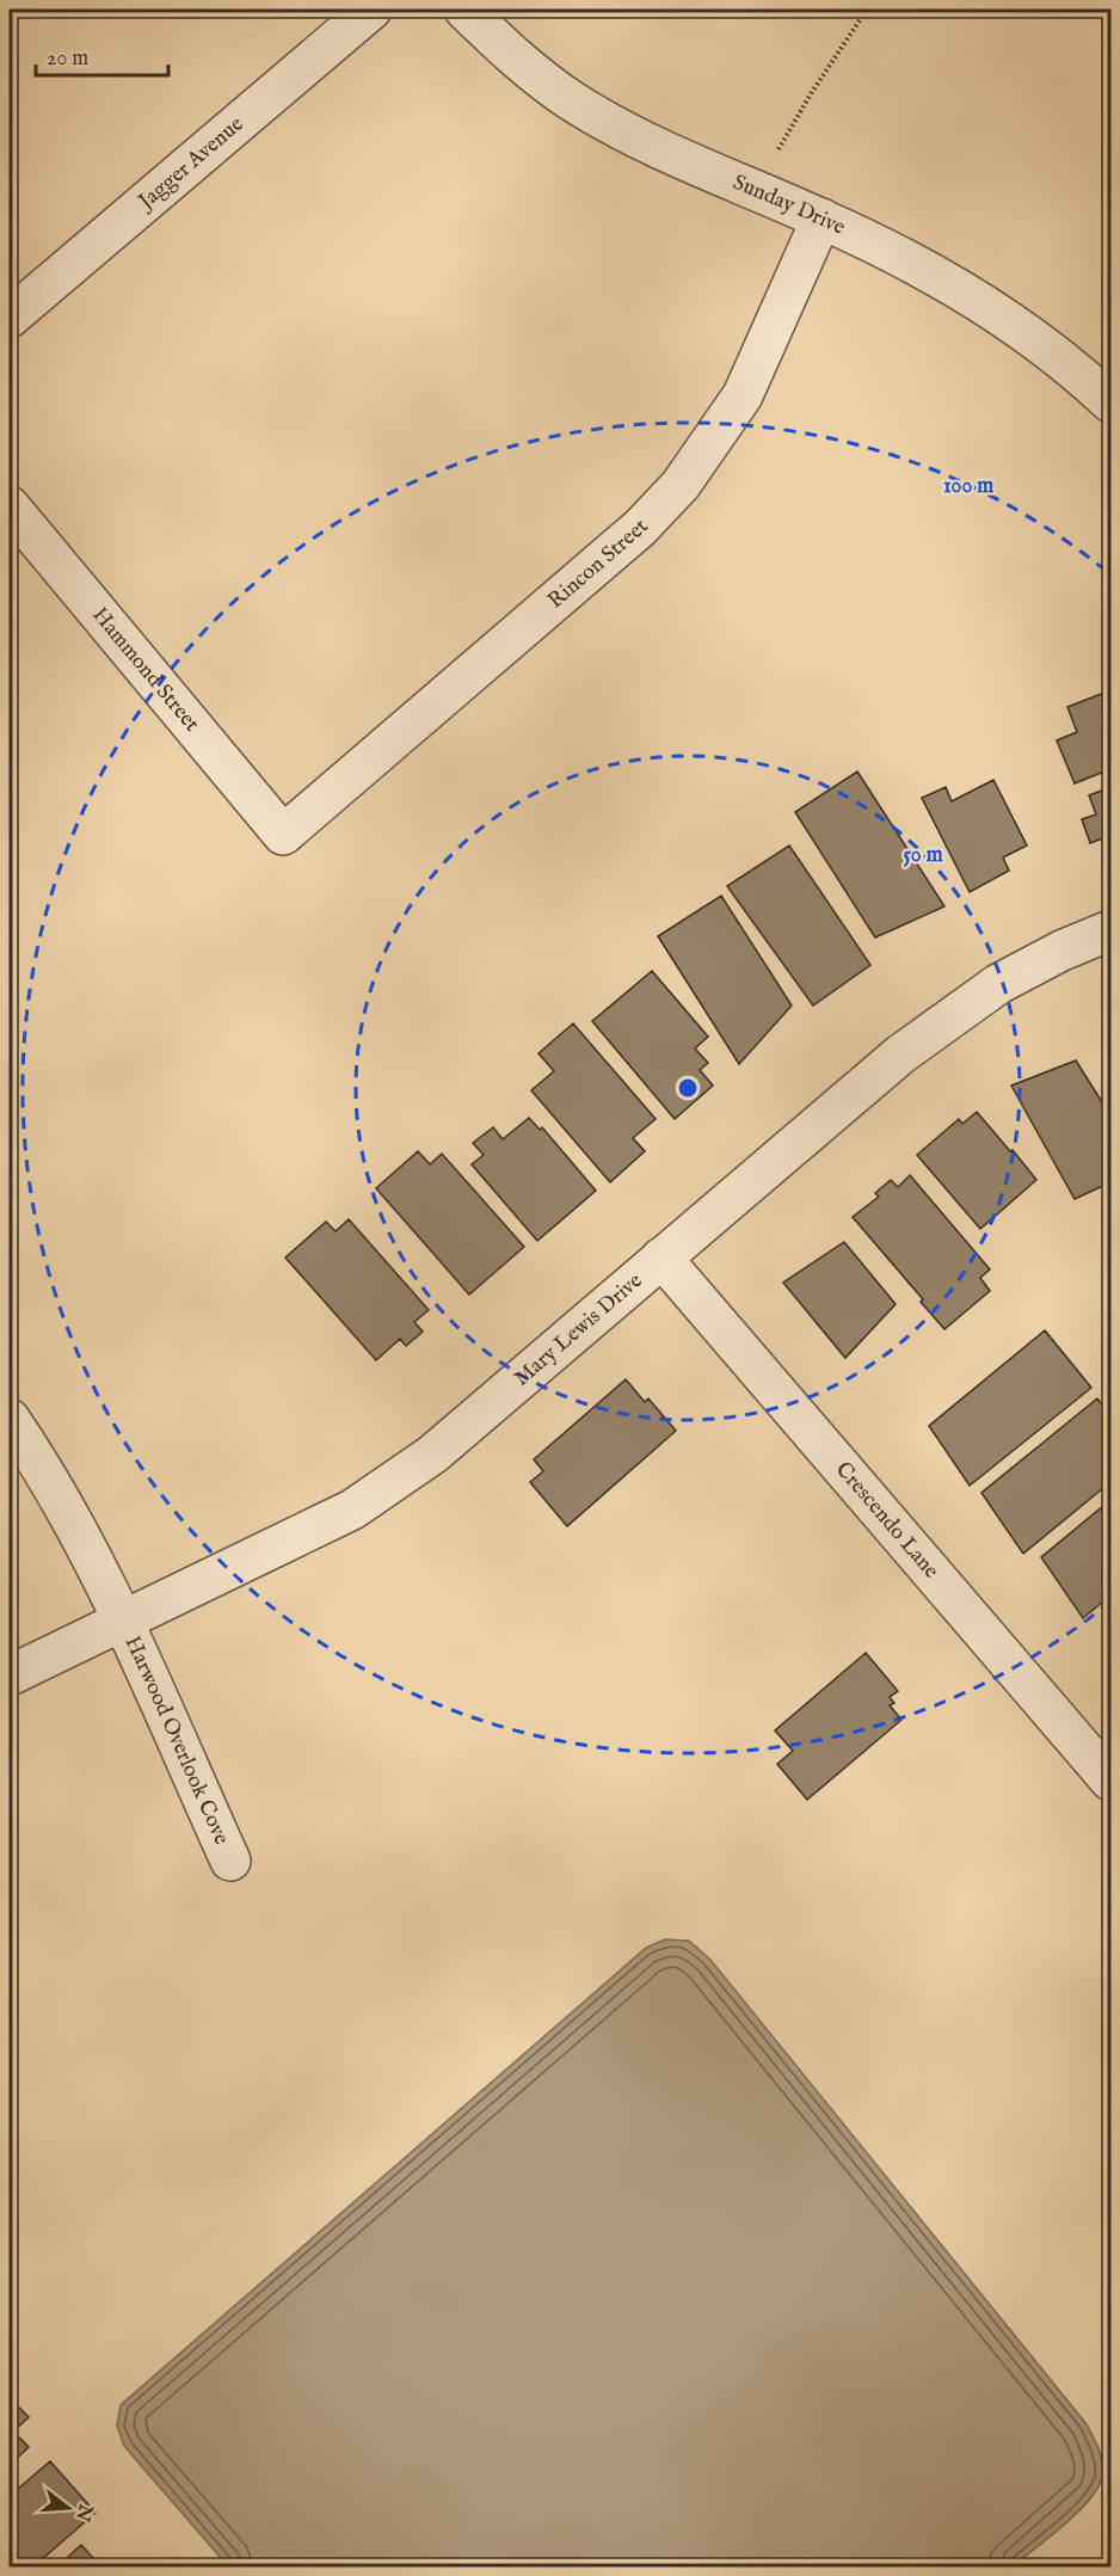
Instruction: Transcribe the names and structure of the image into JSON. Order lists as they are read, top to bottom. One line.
{"streets":{"street":["Jagger Avenue","Sunday Drive","Rincon Street","Hammond Street","Mary Lewis Drive","Crescendo Lane","Harwood Overlook Cove"]},"crossings":[["Sunday Drive","Rincon Street"],["Rincon Street","Hammond Street"],["Mary Lewis Drive","Crescendo Lane"],["Mary Lewis Drive","Harwood Overlook Cove"]],"scale_bar":"20 m","north":"right","rings":["100 m","50 m"]}
